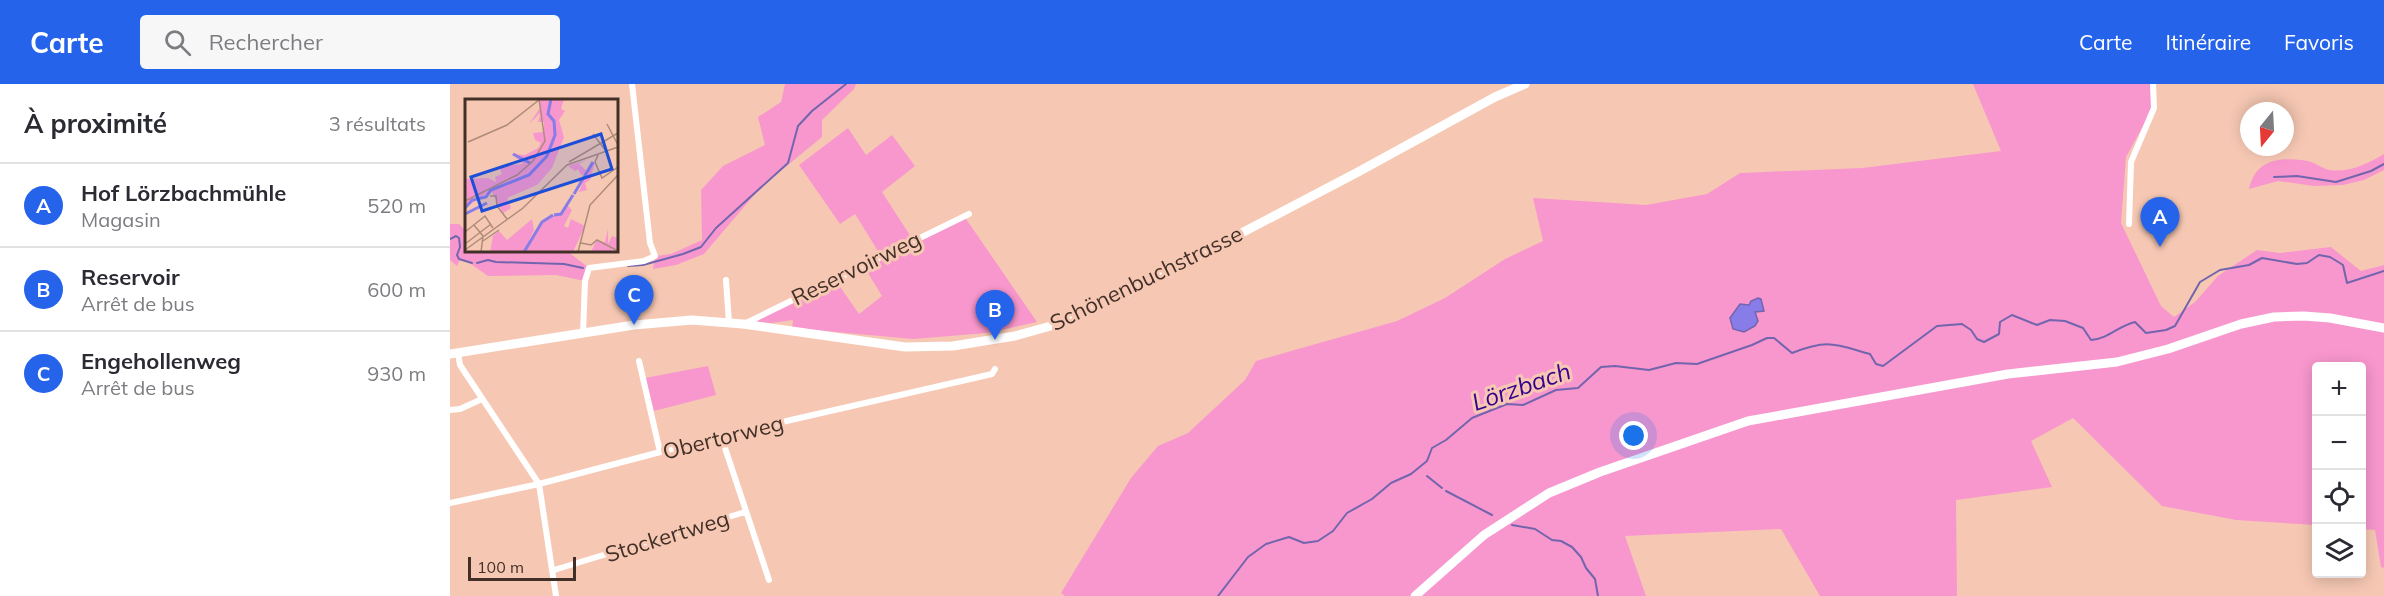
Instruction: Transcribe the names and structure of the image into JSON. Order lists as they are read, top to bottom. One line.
{"streets":{"street":["Reservoirweg","Schönenbuchstrasse","Obertorweg","Stockertweg"]},"crossings":[["Reservoirweg","Schönenbuchstrasse"]],"water":["Lörzbach"],"scale_bar":"100 m","north":"bottom","page":{"header":"Carte","search":"Rechercher","nav":["Carte","Itinéraire","Favoris"],"heading":["À proximité","3 résultats"],"list":[{"mark":"A","name":"Hof Lörzbachmühle","note":"Magasin","value":"520 m"},{"mark":"B","name":"Reservoir","note":"Arrêt de bus","value":"600 m"},{"mark":"C","name":"Engehollenweg","note":"Arrêt de bus","value":"930 m"}],"pins":["A","C","B"],"map_buttons":["+","−"],"scale":"100 m"}}
